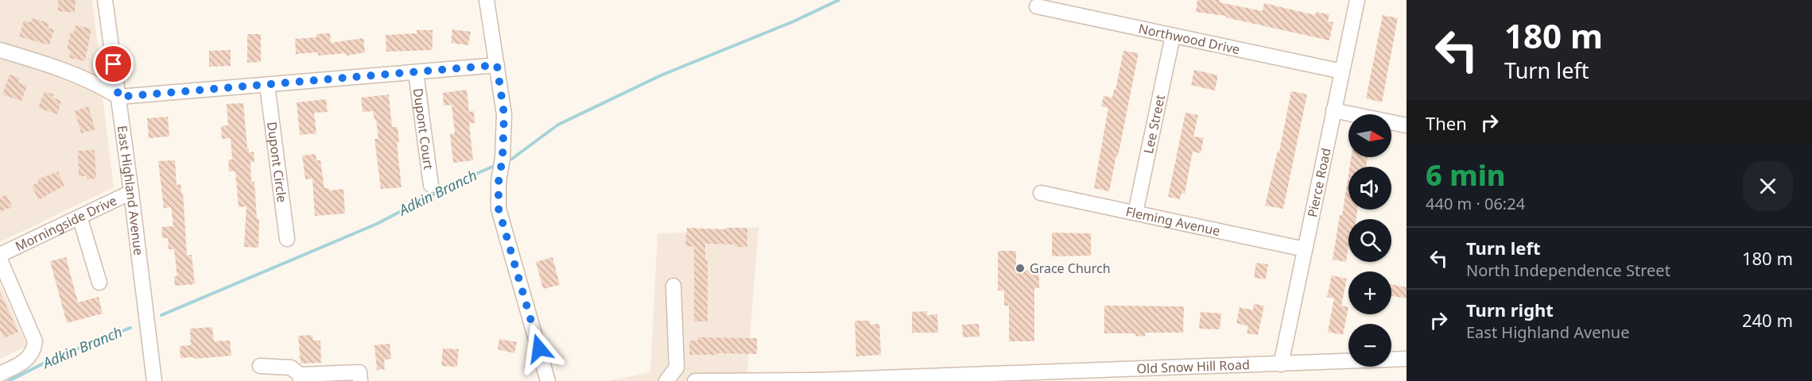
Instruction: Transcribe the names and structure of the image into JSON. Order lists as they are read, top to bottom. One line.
{"streets":{"street":["Northwood Drive","Lee Street","Dupont Court","Dupont Circle","Pierce Road","East Highland Avenue","Fleming Avenue","Morningside Drive","Old Snow Hill Road"]},"crossings":[["Northwood Drive","Lee Street"],["Northwood Drive","Pierce Road"],["Lee Street","Fleming Avenue"],["Pierce Road","Fleming Avenue"],["Pierce Road","Old Snow Hill Road"],["East Highland Avenue","Morningside Drive"]],"water":["Adkin Branch"],"places":["Grace Church"],"north":"right","page":{"turn":["180 m","Turn left"],"then":"Then","map_buttons":["+","−"],"heading":["6 min","440 m · 06:24"],"list":[{"name":"Turn left","note":"North Independence Street","value":"180 m"},{"name":"Turn right","note":"East Highland Avenue","value":"240 m"}]}}
